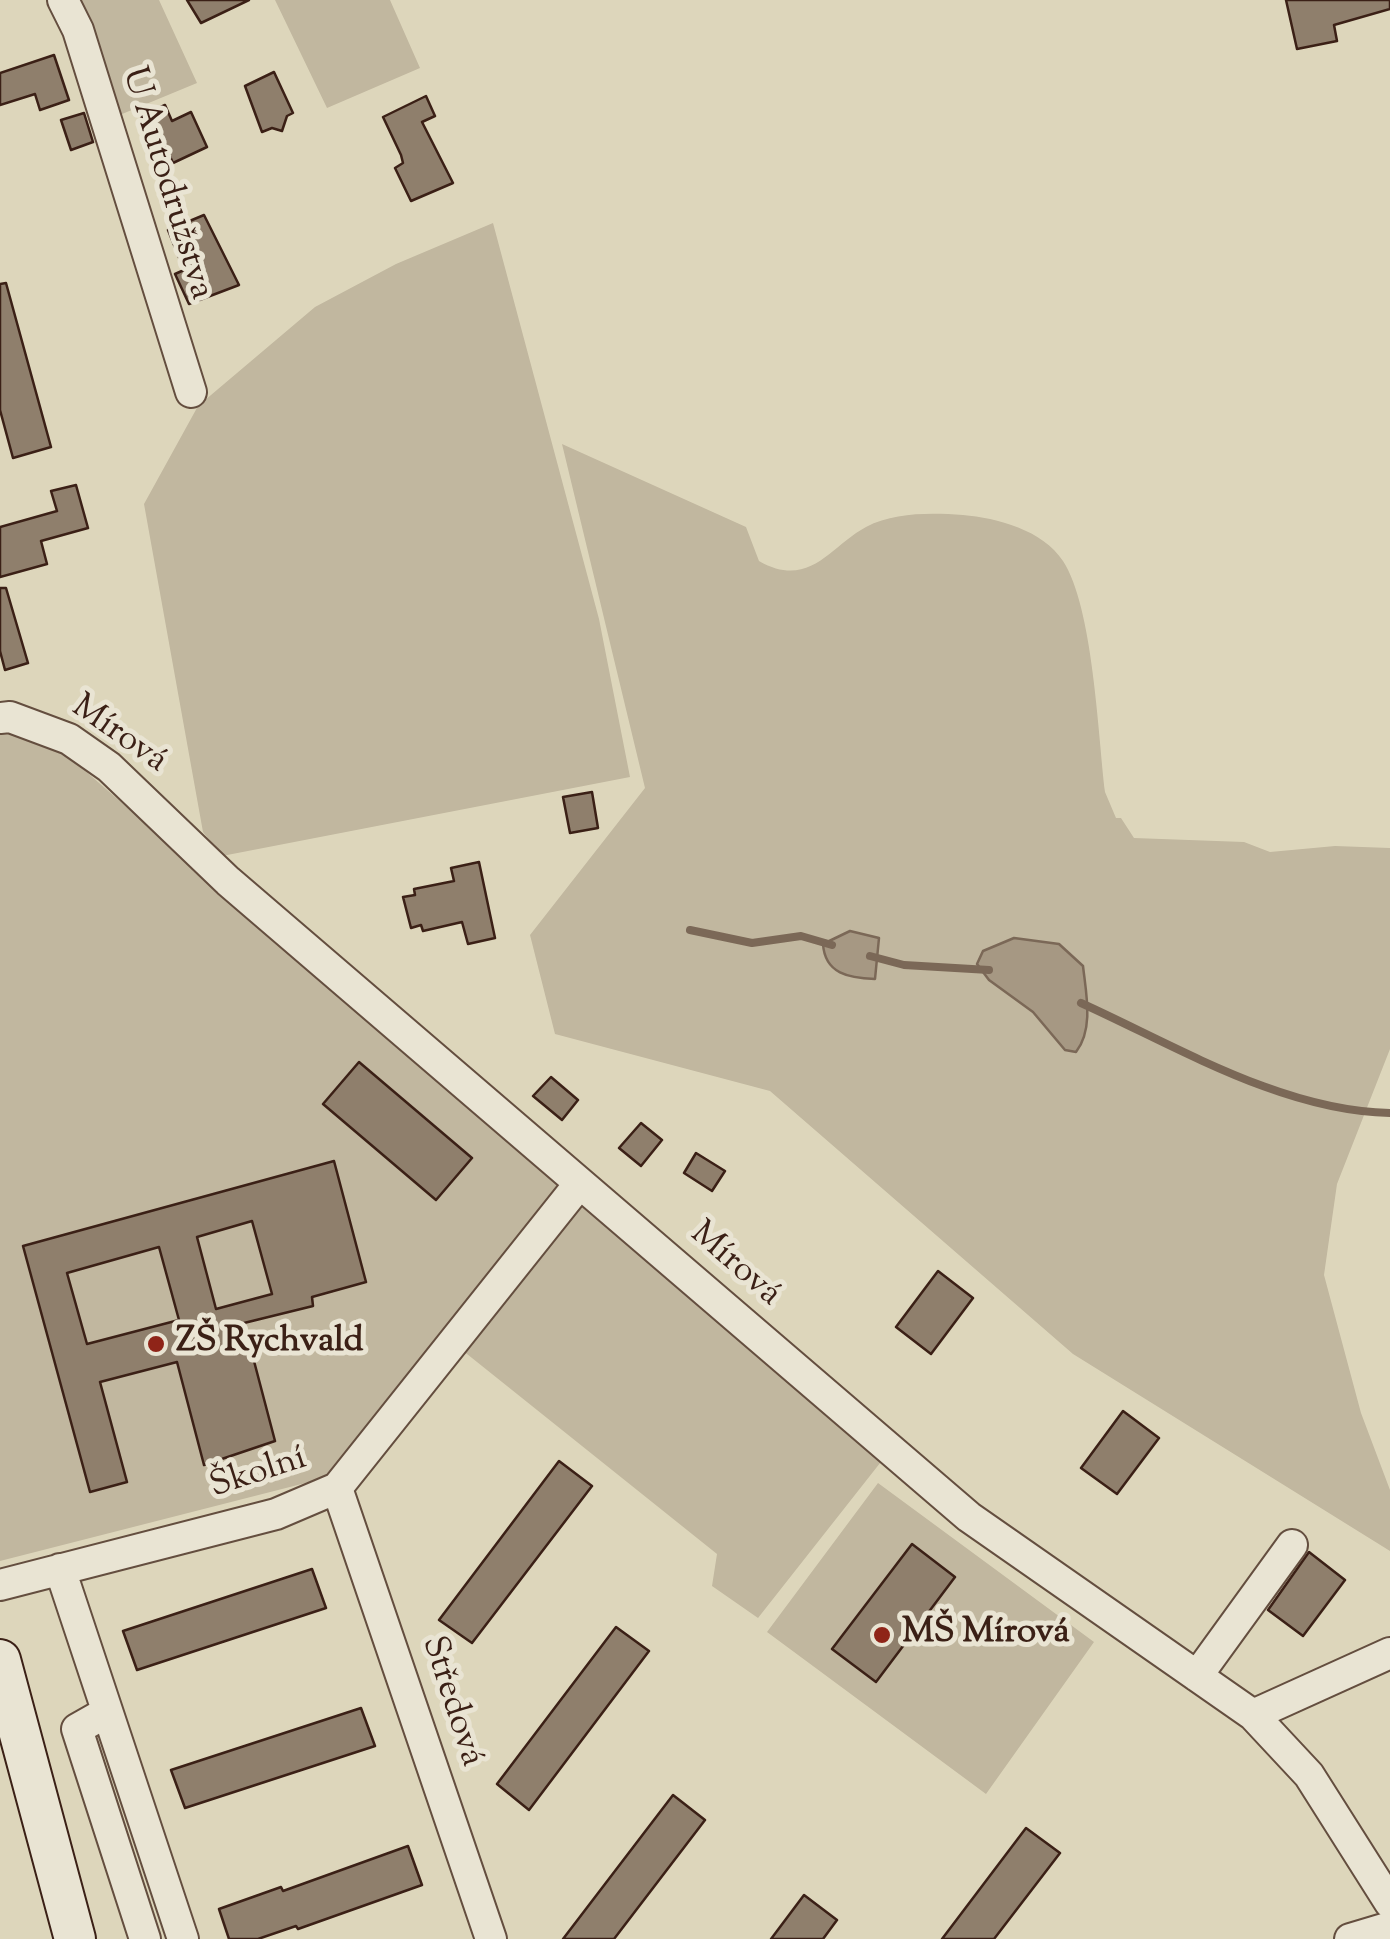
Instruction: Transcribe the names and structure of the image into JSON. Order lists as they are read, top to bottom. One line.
{"streets":{"street":["U Autodružstva","Mírová","Školní","Středová"]},"crossings":[["Mírová","Školní"],["Školní","Středová"]],"places":["ZŠ Rychvald","MŠ Mírová"]}
